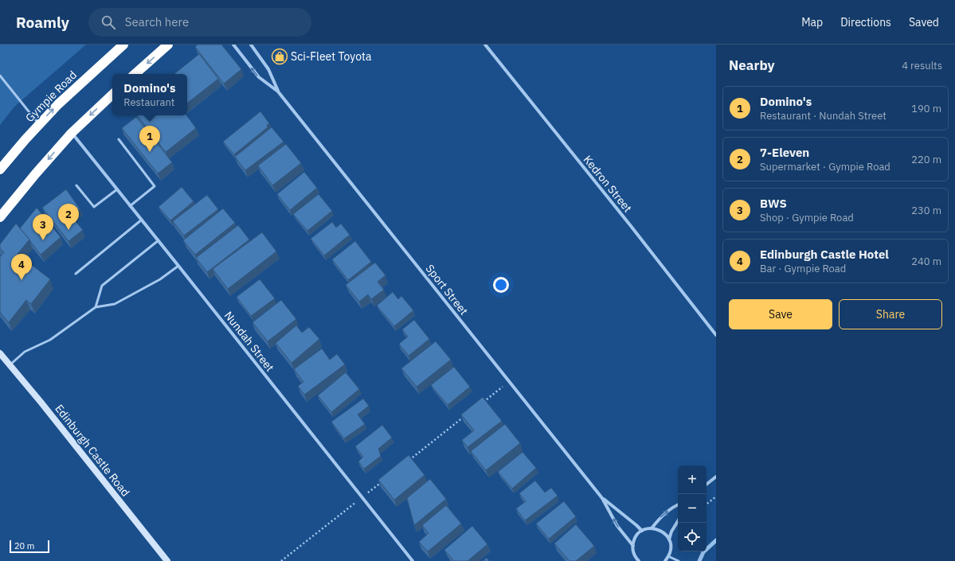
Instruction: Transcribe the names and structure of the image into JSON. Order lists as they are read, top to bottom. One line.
{"streets":{"highway":["Gympie Road"],"street":["Kedron Street","Sport Street","Nundah Street","Edinburgh Castle Road"]},"places":{"shop":["Sci-Fleet Toyota"]},"scale_bar":"20 m","page":{"header":"Roamly","search":"Search here","nav":["Map","Directions","Saved"],"heading":["Nearby","4 results"],"popup":["Domino's","Restaurant"],"list":[{"mark":"1","name":"Domino's","note":"Restaurant · Nundah Street","value":"190 m"},{"mark":"2","name":"7-Eleven","note":"Supermarket · Gympie Road","value":"220 m"},{"mark":"3","name":"BWS","note":"Shop · Gympie Road","value":"230 m"},{"mark":"4","name":"Edinburgh Castle Hotel","note":"Bar · Gympie Road","value":"240 m"}],"pins":["1","2","3","4"],"buttons":["Save","Share"],"map_buttons":["+","−"],"scale":"20 m"}}
